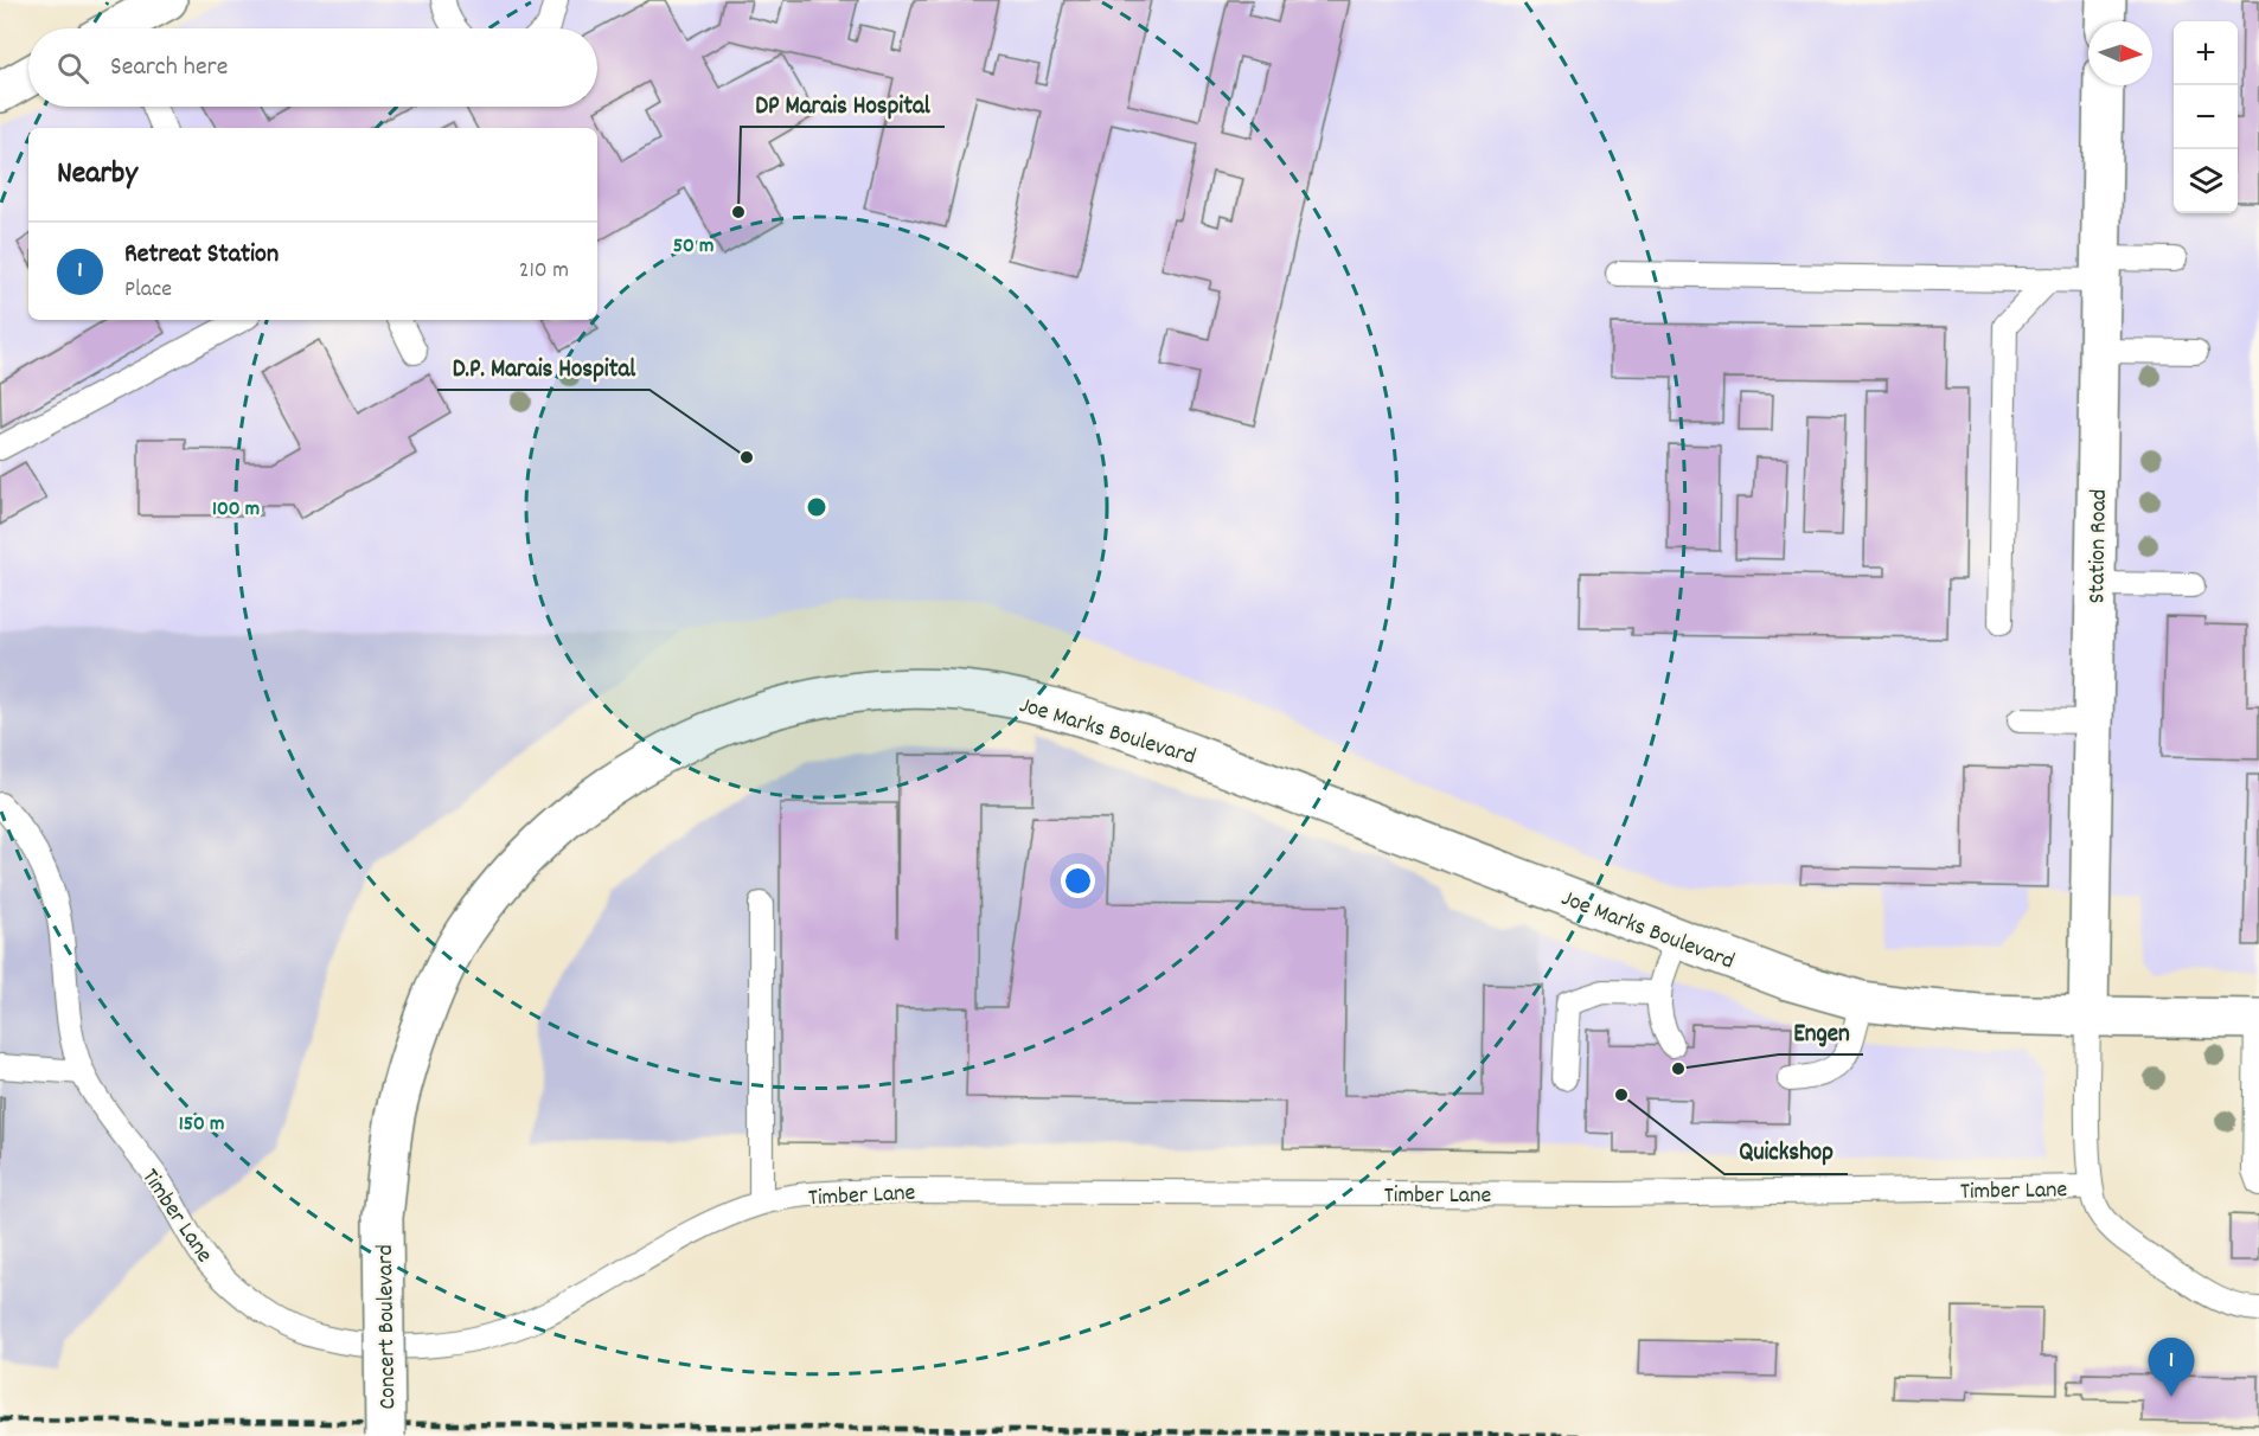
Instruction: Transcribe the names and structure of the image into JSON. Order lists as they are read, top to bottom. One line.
{"streets":{"main road":["Station Road","Joe Marks Boulevard","Concert Boulevard"],"lane":["Timber Lane"]},"crossings":[["Station Road","Joe Marks Boulevard"],["Joe Marks Boulevard","Concert Boulevard"]],"places":["DP Marais Hospital","D.P. Marais Hospital","Engen","Quickshop"],"north":"right","page":{"map_buttons":["+","−"],"search":"Search here","heading":"Nearby","list":[{"mark":"1","name":"Retreat Station","note":"Place","value":"210 m"}],"pins":"1"},"rings":["50 m","100 m","150 m"]}
